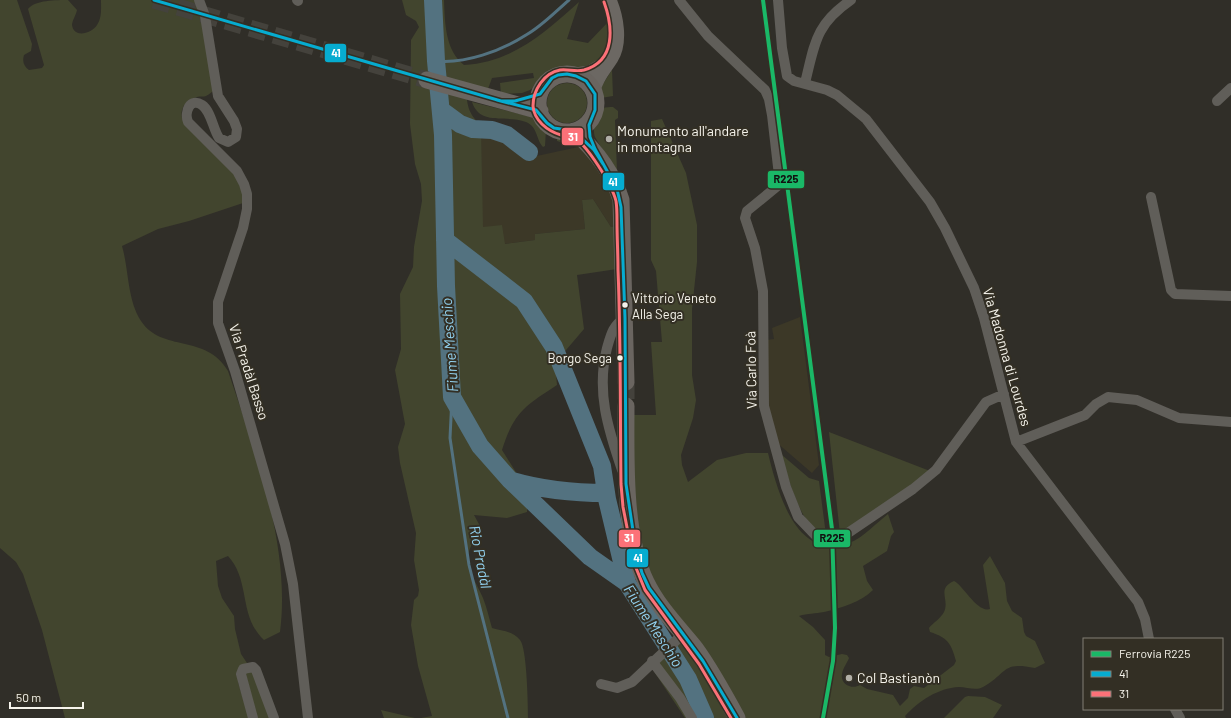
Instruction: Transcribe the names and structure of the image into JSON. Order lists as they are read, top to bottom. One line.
{"streets":{"street":["Via Madonna di Lourdes","Via Carlo Foà","Via Pradàl Basso"]},"crossings":[["Via Madonna di Lourdes","Via Carlo Foà"]],"water":["Fiume Meschio","Rio Pradàl"],"places":["Monumento all'andare in montagna","Vittorio Veneto Alla Sega","Borgo Sega","Col Bastianòn"],"lines":["rail line R225","transit line 41","transit line 31"],"legend":["Ferrovia R225","41","31"],"scale_bar":"50 m"}
